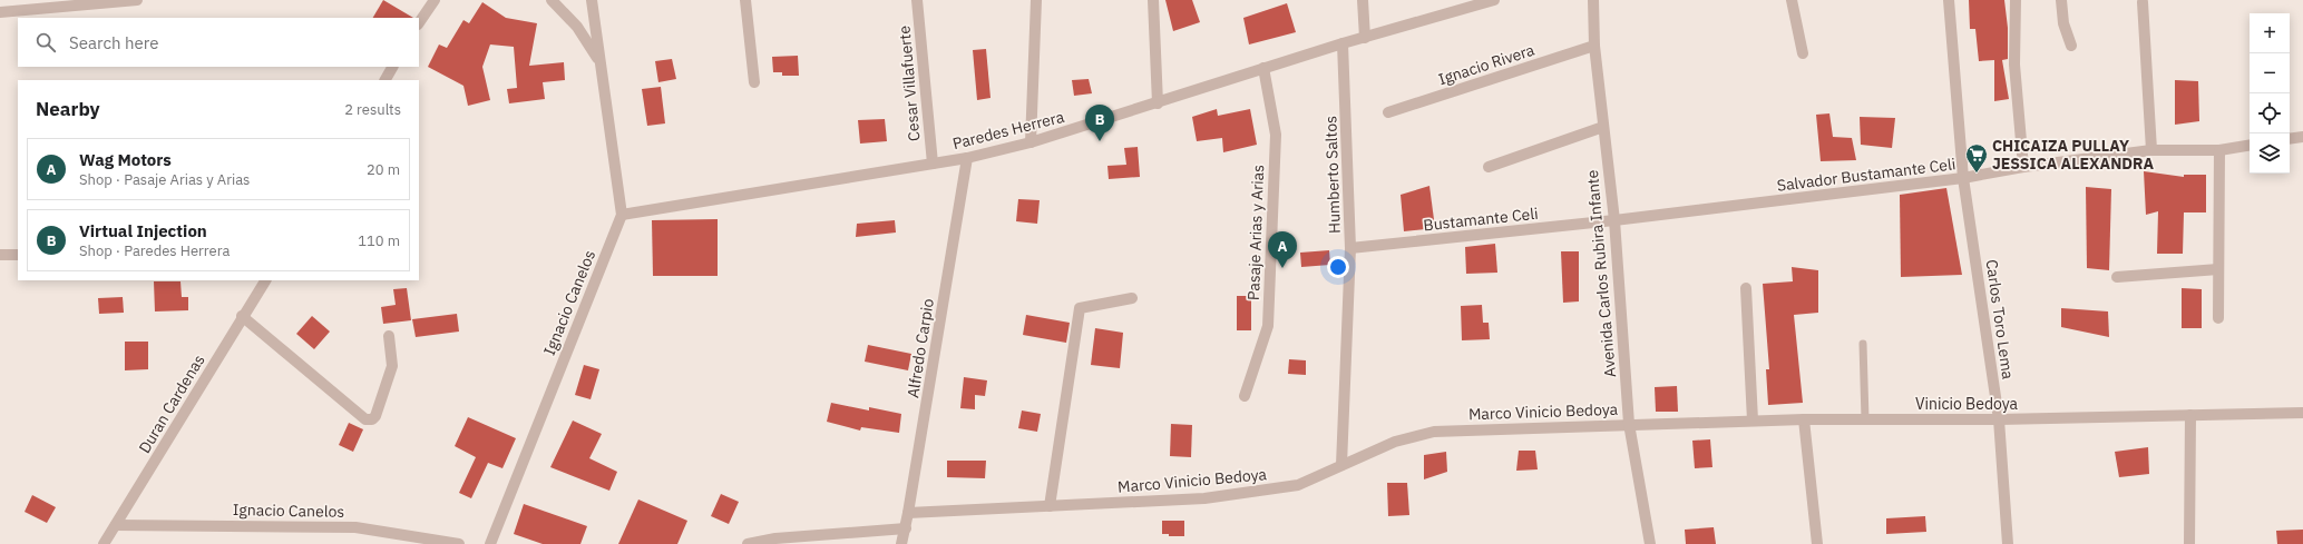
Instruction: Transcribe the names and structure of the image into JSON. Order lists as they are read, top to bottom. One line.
{"streets":{"street":["Ignacio Rivera","Cesar Villafuerte","Paredes Herrera","Humberto Saltos","Salvador Bustamante Celi","Bustamante Celi","Pasaje Arias y Arias","Avenida Carlos Rubira Infante","Ignacio Canelos","Carlos Toro Lema","Alfredo Carpio","Duran Cardenas","Vinicio Bedoya","Marco Vinicio Bedoya"]},"crossings":[["Ignacio Rivera","Avenida Carlos Rubira Infante"],["Cesar Villafuerte","Paredes Herrera"],["Paredes Herrera","Humberto Saltos"],["Paredes Herrera","Pasaje Arias y Arias"],["Paredes Herrera","Ignacio Canelos"],["Paredes Herrera","Alfredo Carpio"],["Humberto Saltos","Bustamante Celi"],["Humberto Saltos","Marco Vinicio Bedoya"],["Salvador Bustamante Celi","Bustamante Celi"],["Salvador Bustamante Celi","Avenida Carlos Rubira Infante"],["Salvador Bustamante Celi","Carlos Toro Lema"],["Bustamante Celi","Avenida Carlos Rubira Infante"],["Avenida Carlos Rubira Infante","Vinicio Bedoya"],["Avenida Carlos Rubira Infante","Marco Vinicio Bedoya"],["Ignacio Canelos","Duran Cardenas"],["Carlos Toro Lema","Vinicio Bedoya"],["Alfredo Carpio","Marco Vinicio Bedoya"],["Vinicio Bedoya","Marco Vinicio Bedoya"]],"places":{"supermarket":["CHICAIZA PULLAY JESSICA ALEXANDRA"]},"page":{"map_buttons":["+","−"],"search":"Search here","heading":["Nearby","2 results"],"pins":["B","A"],"list":[{"mark":"A","name":"Wag Motors","note":"Shop · Pasaje Arias y Arias","value":"20 m"},{"mark":"B","name":"Virtual Injection","note":"Shop · Paredes Herrera","value":"110 m"}]}}
